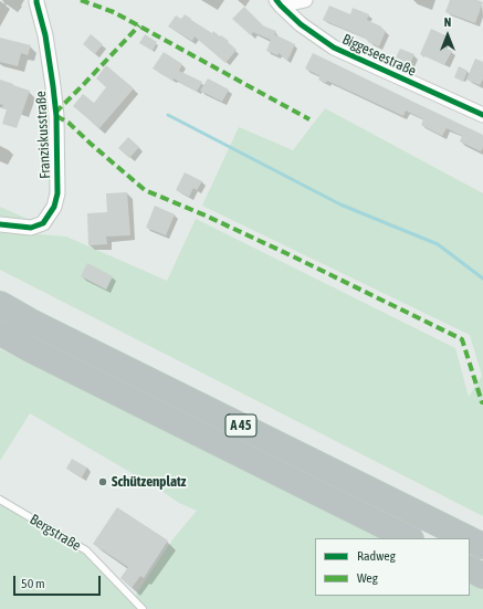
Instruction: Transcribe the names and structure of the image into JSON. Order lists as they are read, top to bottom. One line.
{"streets":{"highway":["A 45"],"street":["Biggeseestraße","Franziskusstraße"],"lane":["Bergstraße"]},"places":["Schützenplatz"],"legend":["Radweg","Weg"],"scale_bar":"50 m","north":"top"}
